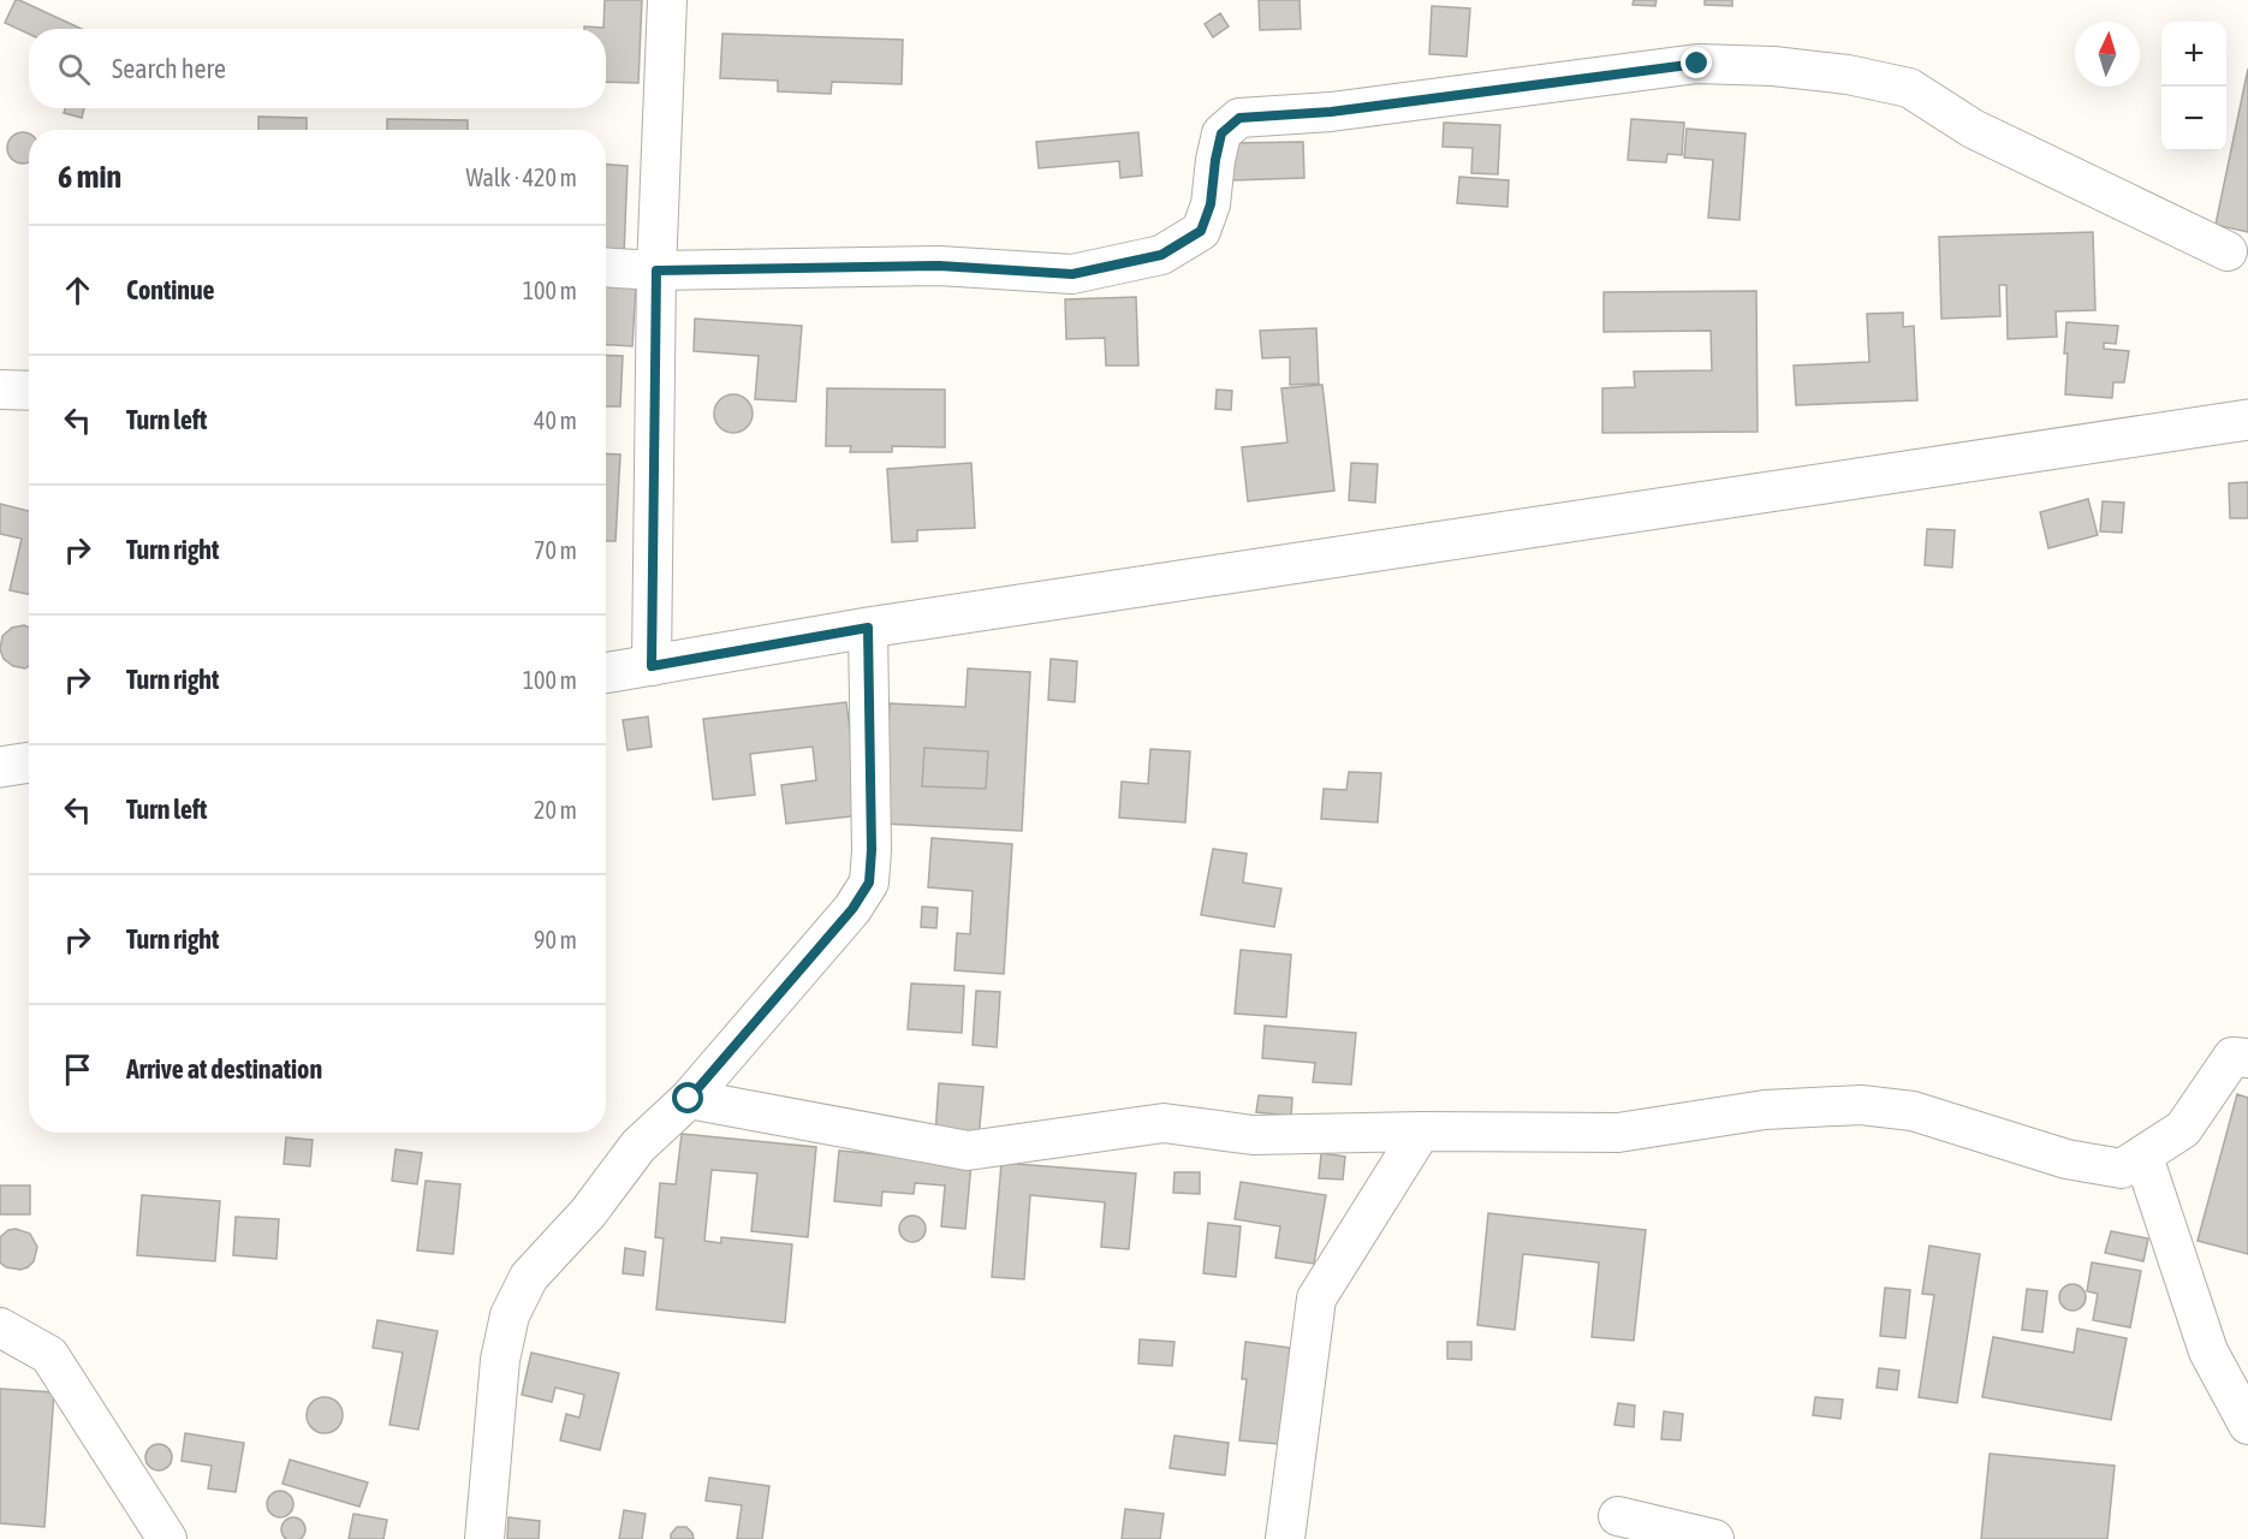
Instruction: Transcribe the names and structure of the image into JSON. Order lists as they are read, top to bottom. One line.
{"north":"top","page":{"map_buttons":["+","−"],"search":"Search here","heading":["6 min","Walk · 420 m"],"list":[["Continue","100 m"],["Turn left","40 m"],["Turn right","70 m"],["Turn right","100 m"],["Turn left","20 m"],["Turn right","90 m"],"Arrive at destination"]}}
